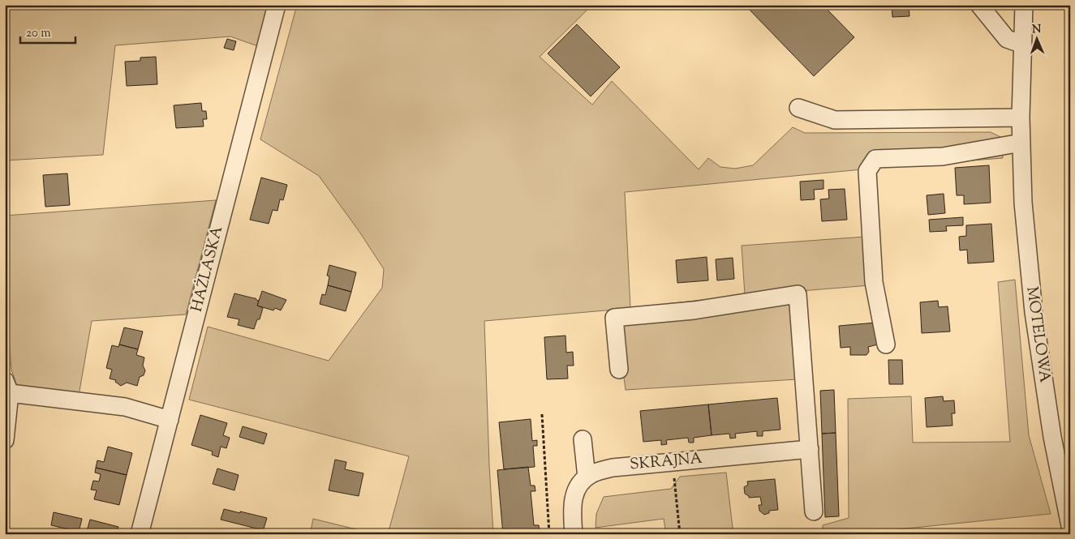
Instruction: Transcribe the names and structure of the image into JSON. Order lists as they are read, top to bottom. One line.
{"streets":{"street":["HAŻLASKA","MOTELOWA","SKRAJNA"]},"scale_bar":"20 m","north":"top"}
